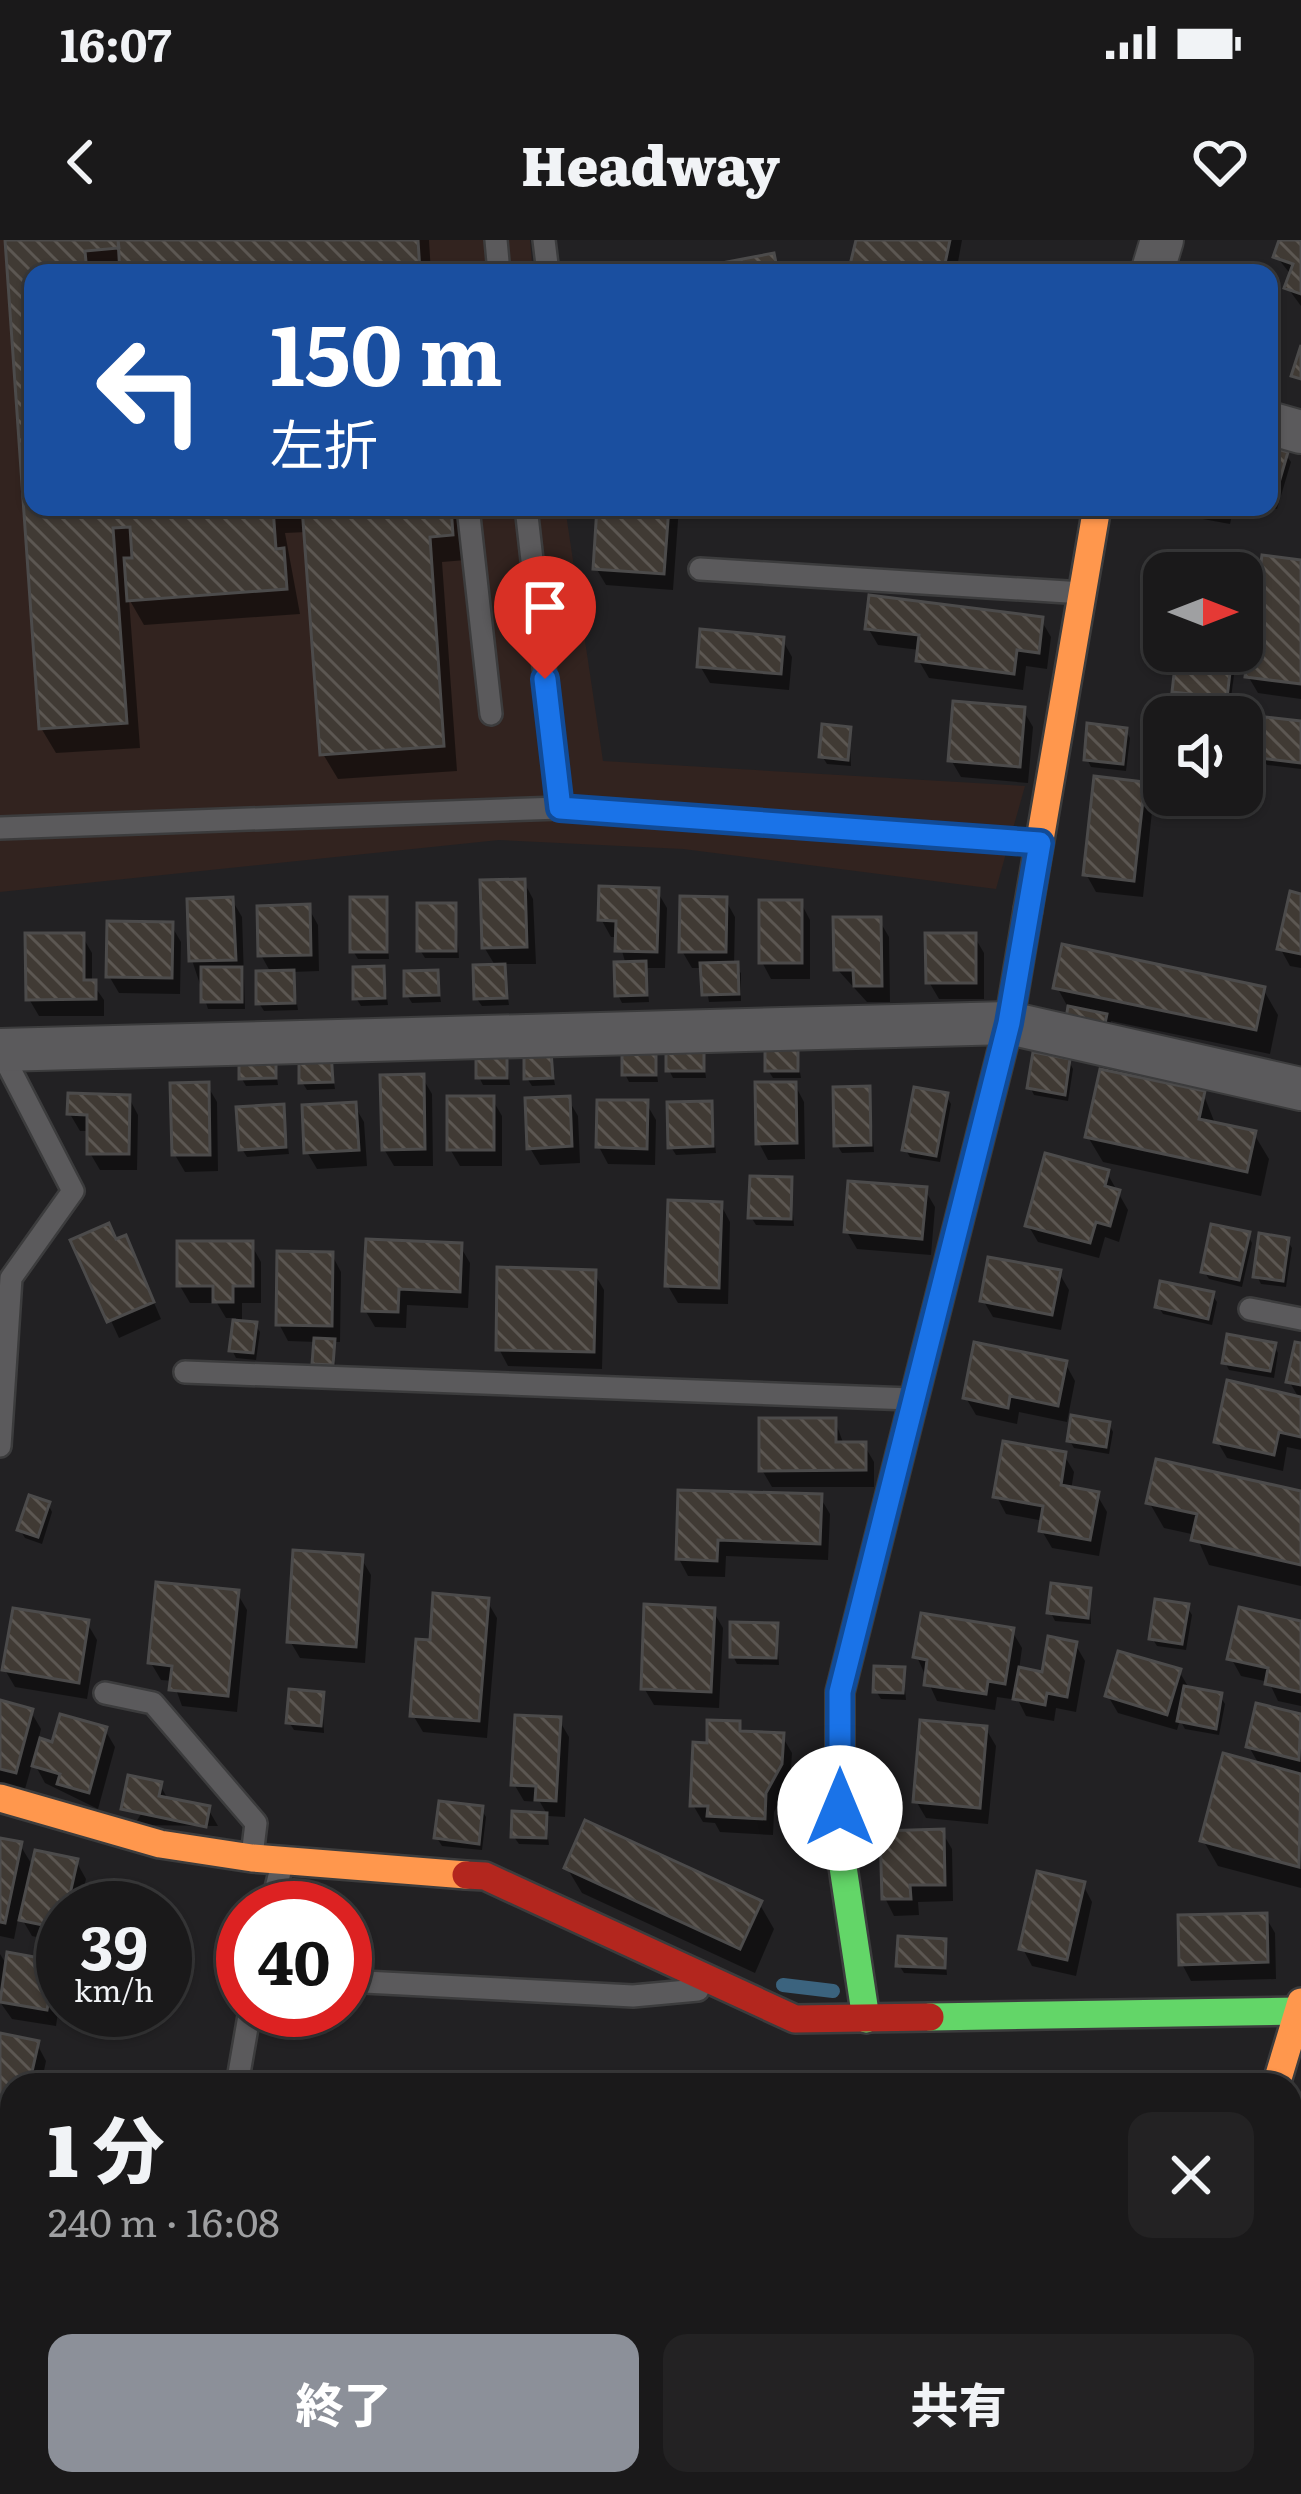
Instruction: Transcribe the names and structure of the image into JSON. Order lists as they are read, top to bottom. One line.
{"north":"right","page":{"status":"16:07","header":"Headway","turn":["150 m","左折"],"speed":"39 km/h","limit":"40","heading":["1 分","240 m · 16:08"],"buttons":["終了","共有"]}}
